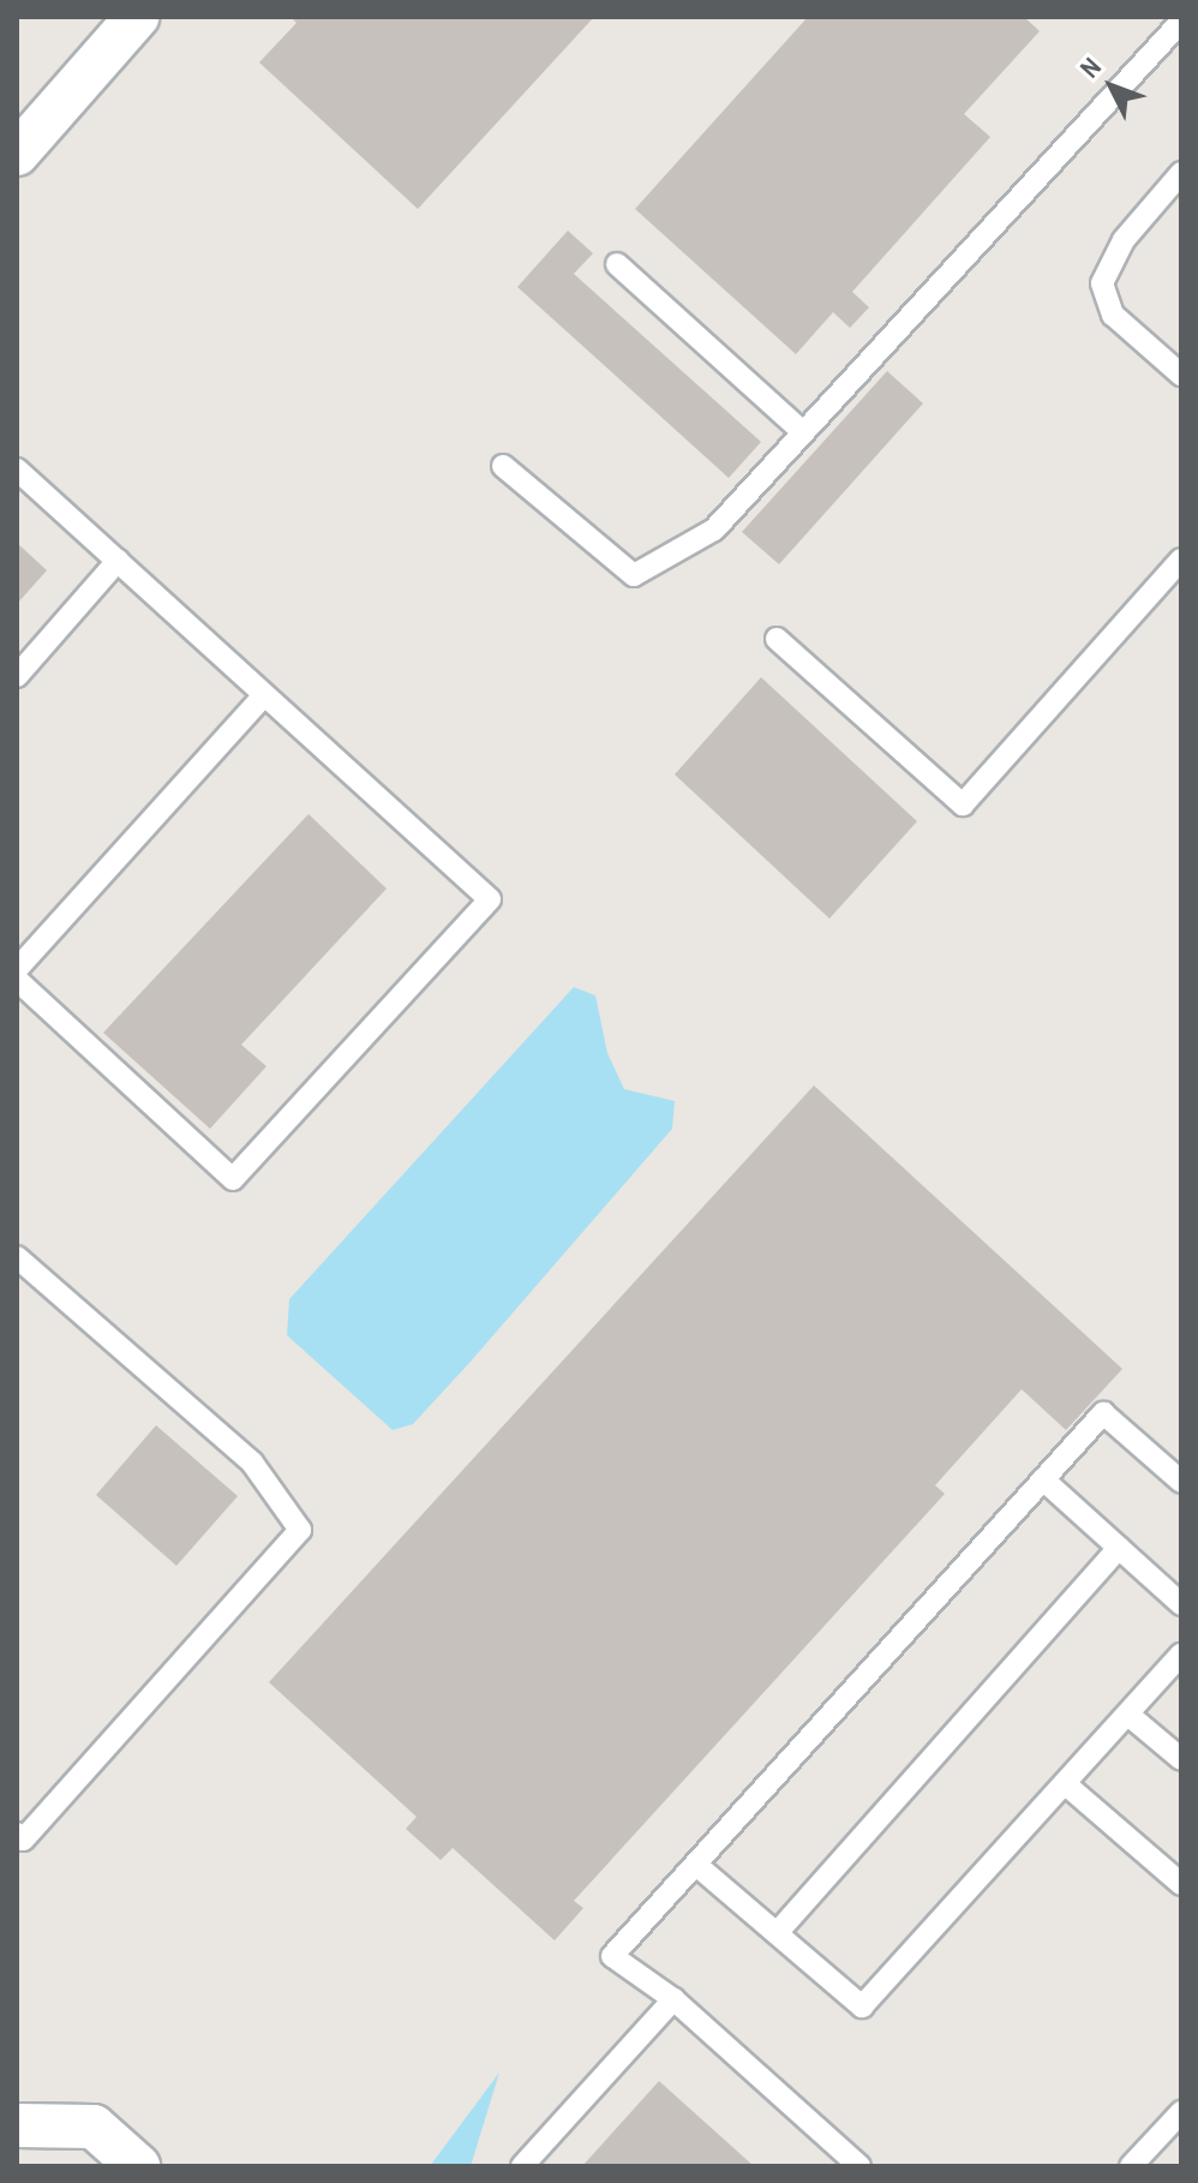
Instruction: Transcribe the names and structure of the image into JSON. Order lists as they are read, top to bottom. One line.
{"north":"top left"}
